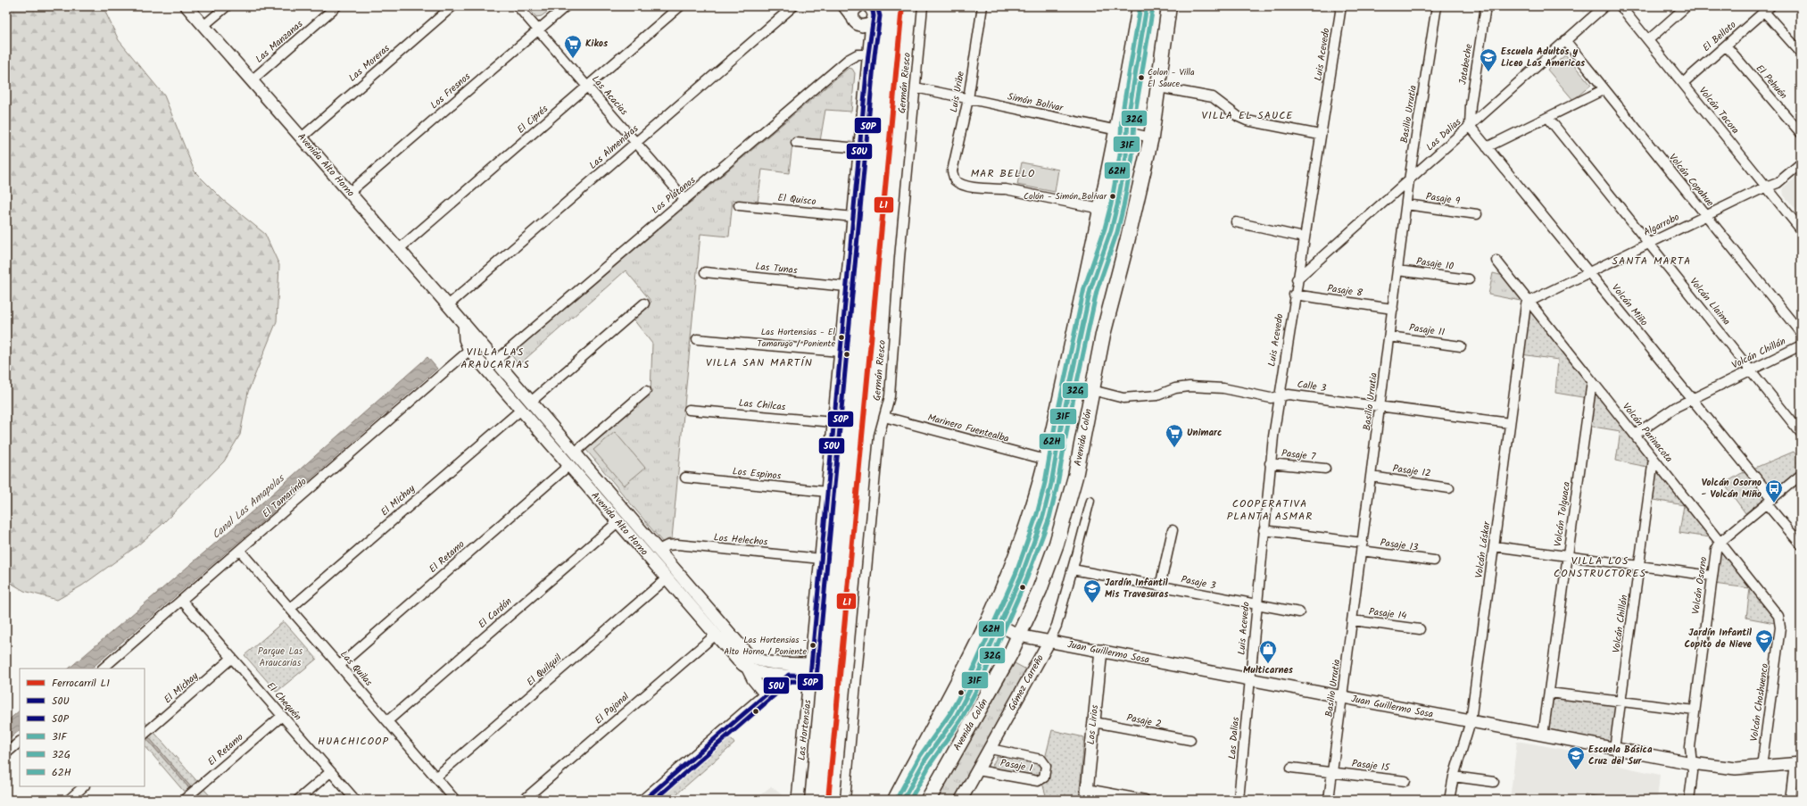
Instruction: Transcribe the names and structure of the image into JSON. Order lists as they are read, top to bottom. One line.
{"streets":{"main road":["Avenida Colón"],"street":["El Belloto","Las Manzanas","Luis Acevedo","Las Moreras","Jotabeche","El Pehuén","Germán Riesco","Los Fresnos","Luis Uribe","Las Acacias","Simón Bolívar","Volcán Tacora","Basilio Urrutia","El Ciprés","Las Dalias","Las Almendras","Avenida Alto Horno","Volcán Copahue","Los Plátanos","Pasaje 9","El Quisco","Algarrobo","Pasaje 10","Las Tunas","Pasaje 8","Volcán Llaima","Volcán Miño","Pasaje 11","Volcán Chillán","Calle 3","Las Chilcas","Marinero Fuentealba","Volcán Parinacota","Pasaje 7","Pasaje 12","Los Espinos","El Tamarindo","El Michay","Volcán Tolguaca","Los Helechos","Pasaje 13","Volcán Láskar","El Retamo","Pasaje 3","Volcán Osorno","El Cardón","Pasaje 14","Juan Guillermo Sosa","Las Quilas","El Quilquil","Gómez Carreño","El Chequén","Volcán Choshuenco","El Pajonal","Pasaje 2","Los Lirios","Las Hortensias","Pasaje 1","Pasaje 15"]},"crossings":[["El Belloto","El Pehuén"],["El Belloto","Volcán Tacora"],["Las Manzanas","Avenida Alto Horno"],["Luis Acevedo","Las Dalias"],["Luis Acevedo","Pasaje 8"],["Luis Acevedo","Calle 3"],["Luis Acevedo","Pasaje 7"],["Luis Acevedo","Pasaje 13"],["Luis Acevedo","Pasaje 3"],["Luis Acevedo","Juan Guillermo Sosa"],["Las Moreras","Avenida Alto Horno"],["Jotabeche","Las Dalias"],["Jotabeche","Volcán Miño"],["Germán Riesco","Simón Bolívar"],["Germán Riesco","Marinero Fuentealba"],["Los Fresnos","Las Acacias"],["Los Fresnos","Avenida Alto Horno"],["Luis Uribe","Simón Bolívar"],["Las Acacias","El Ciprés"],["Las Acacias","Las Almendras"],["Las Acacias","Los Plátanos"],["Simón Bolívar","Avenida Colón"],["Volcán Tacora","Algarrobo"],["Basilio Urrutia","Las Dalias"],["Basilio Urrutia","Pasaje 9"],["Basilio Urrutia","Pasaje 10"],["Basilio Urrutia","Pasaje 8"],["Basilio Urrutia","Pasaje 11"],["Basilio Urrutia","Calle 3"],["Basilio Urrutia","Pasaje 12"],["Basilio Urrutia","Pasaje 13"],["Basilio Urrutia","Pasaje 14"],["Basilio Urrutia","Juan Guillermo Sosa"],["Basilio Urrutia","Pasaje 15"],["El Ciprés","Avenida Alto Horno"],["Las Dalias","Volcán Copahue"],["Las Dalias","Volcán Miño"],["Las Dalias","Juan Guillermo Sosa"],["Las Almendras","Avenida Alto Horno"],["Avenida Alto Horno","Los Plátanos"],["Avenida Alto Horno","El Tamarindo"],["Avenida Alto Horno","El Michay"],["Avenida Alto Horno","Los Helechos"],["Avenida Alto Horno","El Retamo"],["Avenida Alto Horno","El Cardón"],["Avenida Alto Horno","El Quilquil"],["Avenida Alto Horno","El Pajonal"],["Avenida Alto Horno","Las Hortensias"],["Volcán Copahue","Algarrobo"],["Los Plátanos","Las Hortensias"],["El Quisco","Las Hortensias"],["Algarrobo","Volcán Llaima"],["Algarrobo","Volcán Miño"],["Algarrobo","Volcán Parinacota"],["Algarrobo","Volcán Láskar"],["Las Tunas","Las Hortensias"],["Volcán Llaima","Volcán Chillán"],["Volcán Miño","Volcán Chillán"],["Volcán Chillán","Volcán Parinacota"],["Volcán Chillán","Juan Guillermo Sosa"],["Calle 3","Avenida Colón"],["Calle 3","Volcán Láskar"],["Las Chilcas","Las Hortensias"],["Volcán Parinacota","Volcán Tolguaca"],["Volcán Parinacota","Volcán Láskar"],["Volcán Parinacota","Volcán Osorno"],["Volcán Parinacota","Volcán Choshuenco"],["Avenida Colón","Juan Guillermo Sosa"],["Los Espinos","Las Hortensias"],["El Tamarindo","Las Quilas"],["El Tamarindo","El Chequén"],["El Michay","Las Quilas"],["El Michay","El Chequén"],["Volcán Tolguaca","Juan Guillermo Sosa"],["Los Helechos","Las Hortensias"],["Volcán Láskar","Juan Guillermo Sosa"],["El Retamo","Las Quilas"],["El Retamo","El Chequén"],["Pasaje 3","Gómez Carreño"],["Volcán Osorno","Juan Guillermo Sosa"],["El Cardón","Las Quilas"],["Juan Guillermo Sosa","Gómez Carreño"],["Juan Guillermo Sosa","Volcán Choshuenco"],["Juan Guillermo Sosa","Los Lirios"],["Las Quilas","El Quilquil"],["Gómez Carreño","Pasaje 1"],["Pasaje 2","Los Lirios"]],"districts":["VILLA EL SAUCE","MAR BELLO","SANTA MARTA","VILLA LAS ARAUCARIAS","VILLA SAN MARTÍN","COOPERATIVA PLANTA ASMAR","VILLA LOS CONSTRUCTORES","HUACHICOOP"],"water":["Canal Las Amapolas"],"parks":["Parque Las Araucarias"],"places":{"supermarket":["Kikos","Unimarc"],"school or university":["Escuela Adultos y Liceo Las Americas","Jardín Infantil Mis Travesuras","Jardín Infantil Copito de Nieve","Escuela Básica Cruz del Sur"],"other":["Colon - Villa El Sauce","Colón - Simón Bolívar","Las Hortensias - El Tamarugo / Poniente","Las Hortensias - Alto Horno / Poniente"],"bus stop":["Volcán Osorno - Volcán Miño"],"shop":["Multicarnes"]},"lines":["rail line L1","transit line 50U","transit line 50P","transit line 31F","transit line 62H","transit line 32G"],"legend":["Ferrocarril L1","50U","50P","31F","32G","62H"]}
